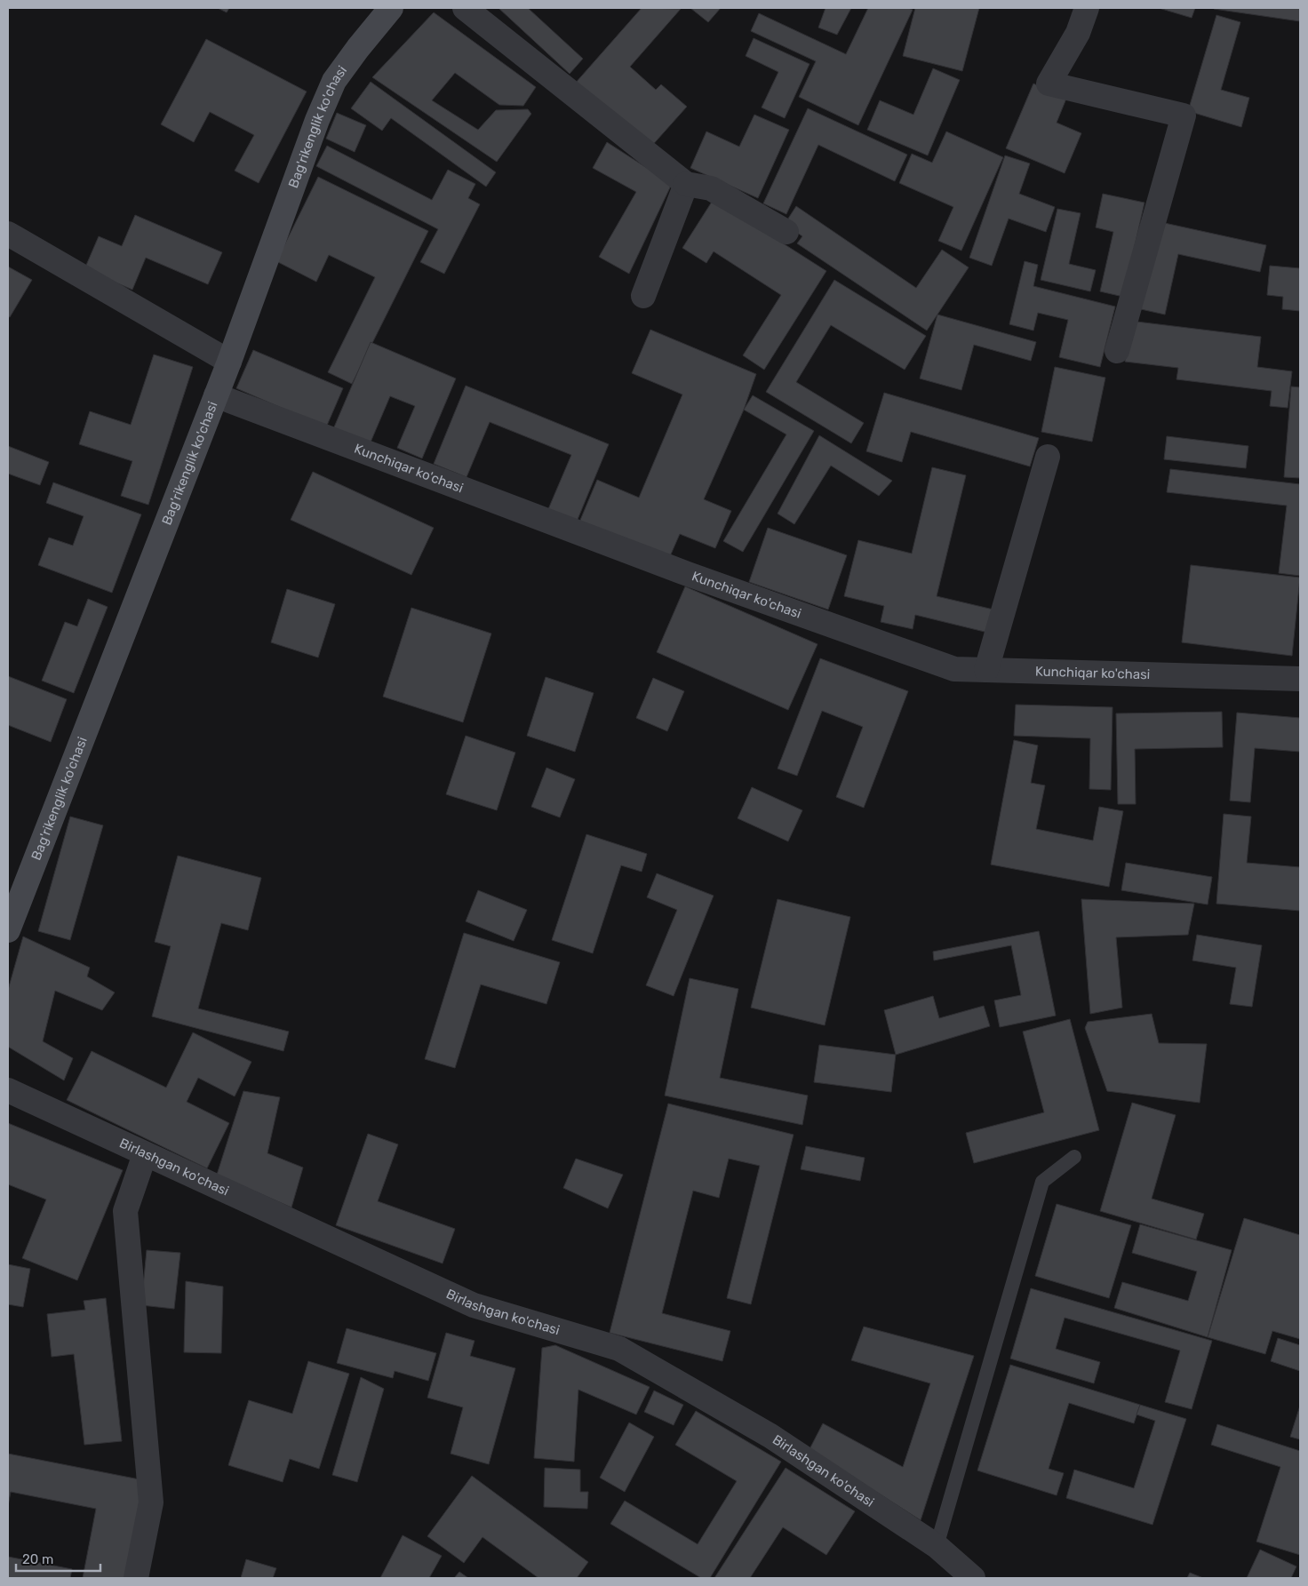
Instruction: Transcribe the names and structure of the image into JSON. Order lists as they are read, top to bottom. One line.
{"streets":{"main road":["Bag'rikenglik ko'chasi"],"street":["Kunchiqar ko'chasi","Birlashgan ko'chasi"]},"crossings":[["Bag'rikenglik ko'chasi","Kunchiqar ko'chasi"]],"scale_bar":"20 m"}
